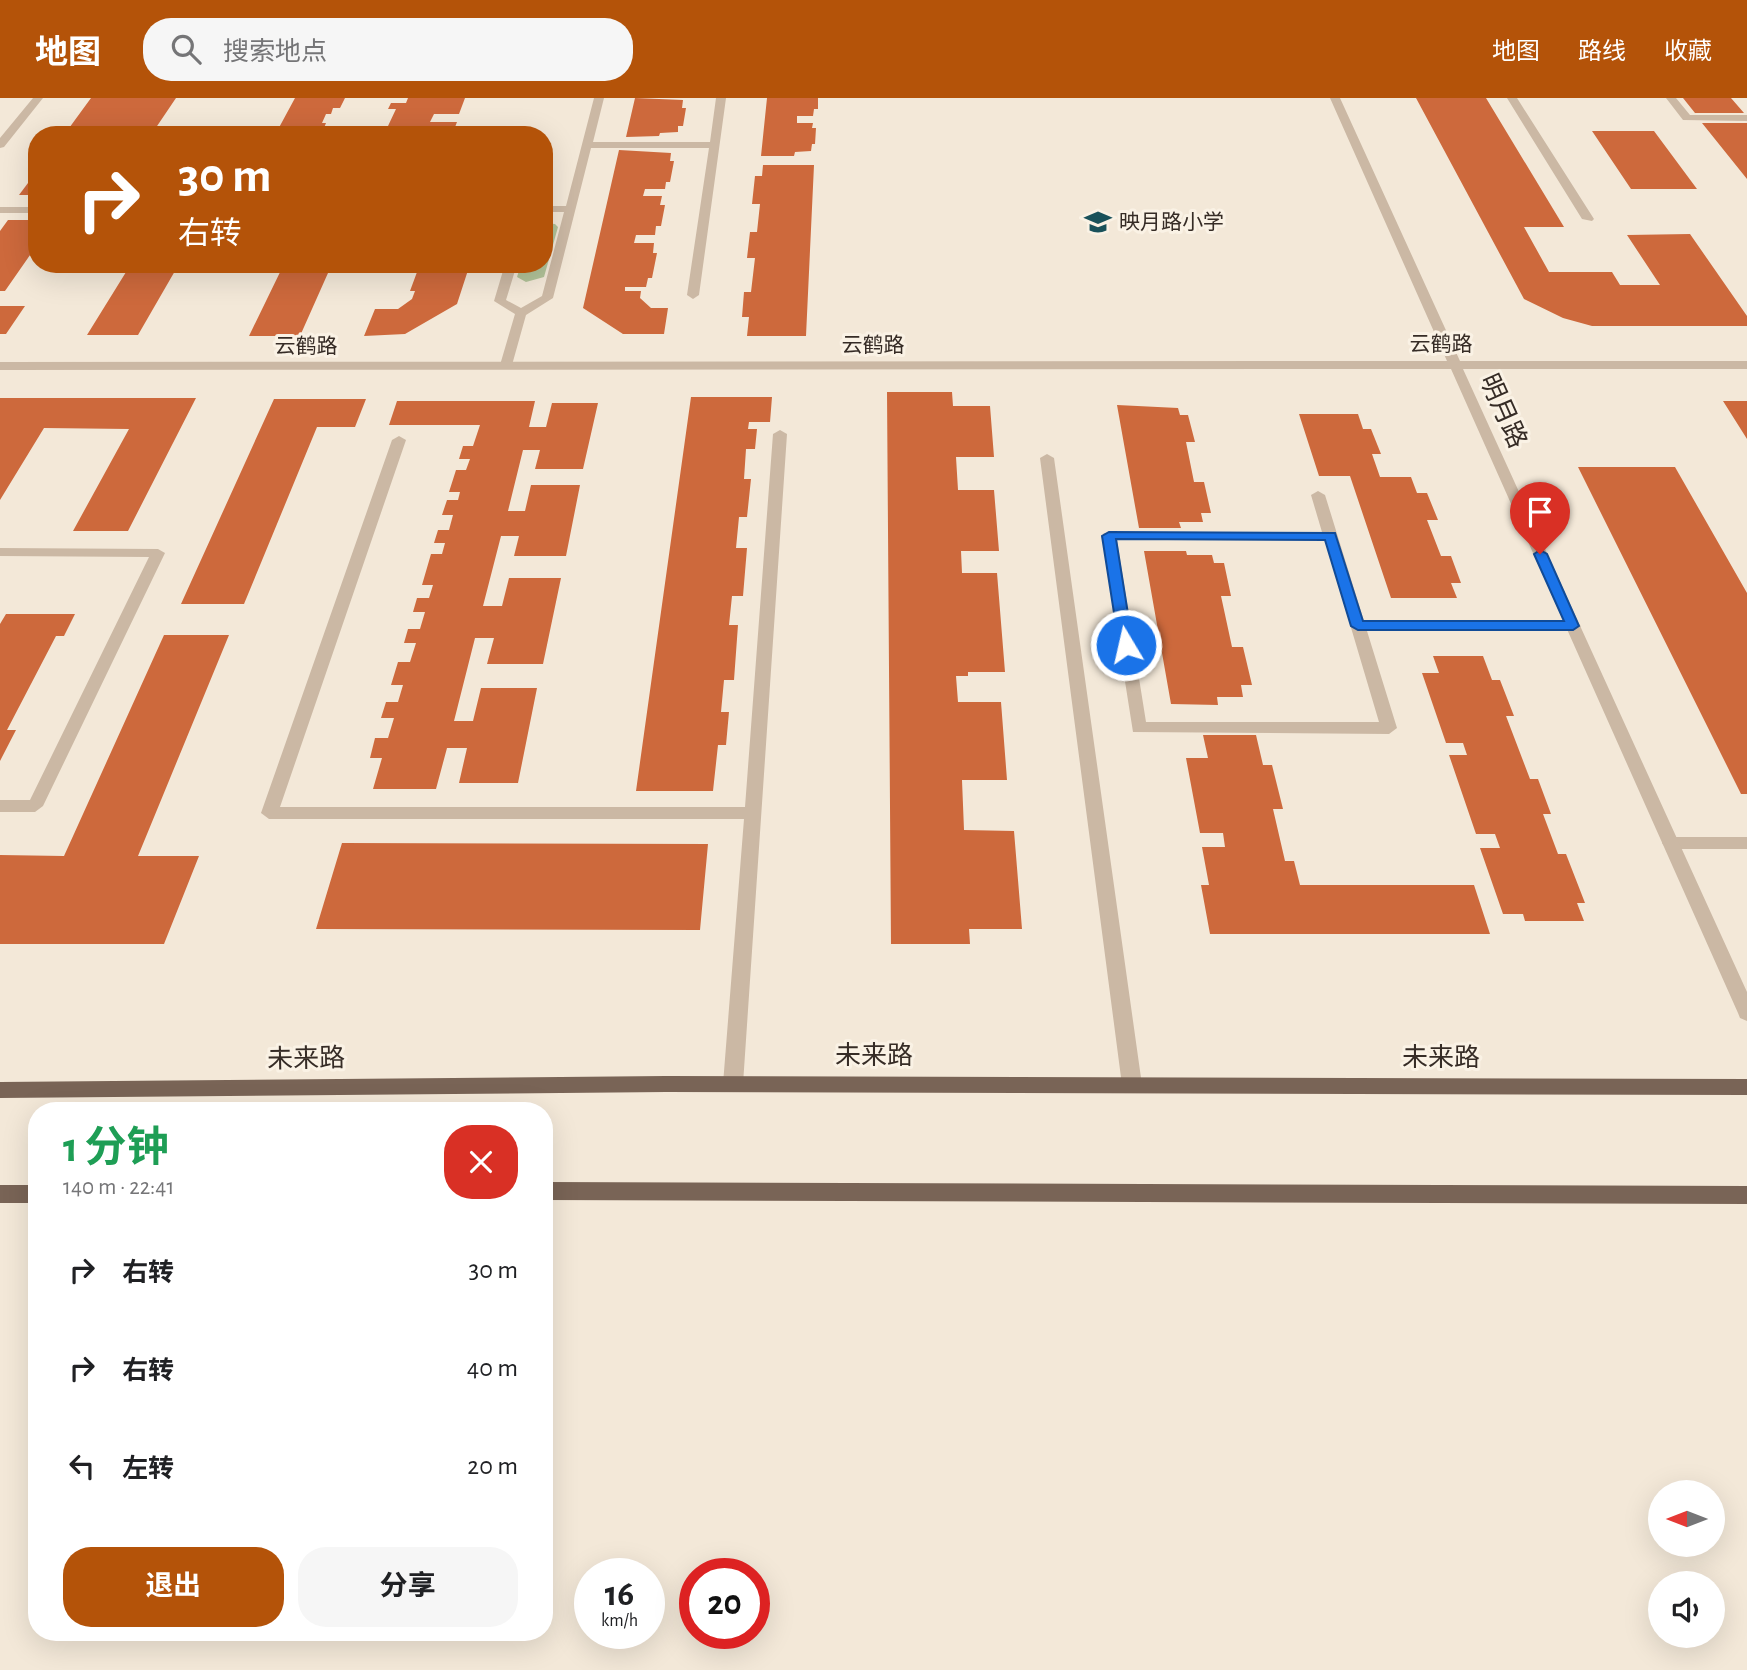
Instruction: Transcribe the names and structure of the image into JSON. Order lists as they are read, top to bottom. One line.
{"streets":{"main road":["未来路"],"street":["云鹤路","明月路"]},"crossings":[["云鹤路","明月路"]],"places":{"school or university":["映月路小学"]},"north":"left","page":{"header":"地图","search":"搜索地点","nav":["地图","路线","收藏"],"turn":["30 m","右转"],"heading":["1 分钟","140 m · 22:41"],"list":[{"name":"右转","value":"30 m"},{"name":"右转","value":"40 m"},{"name":"左转","value":"20 m"}],"buttons":["退出","分享"],"speed":"16 km/h","limit":"20"}}
